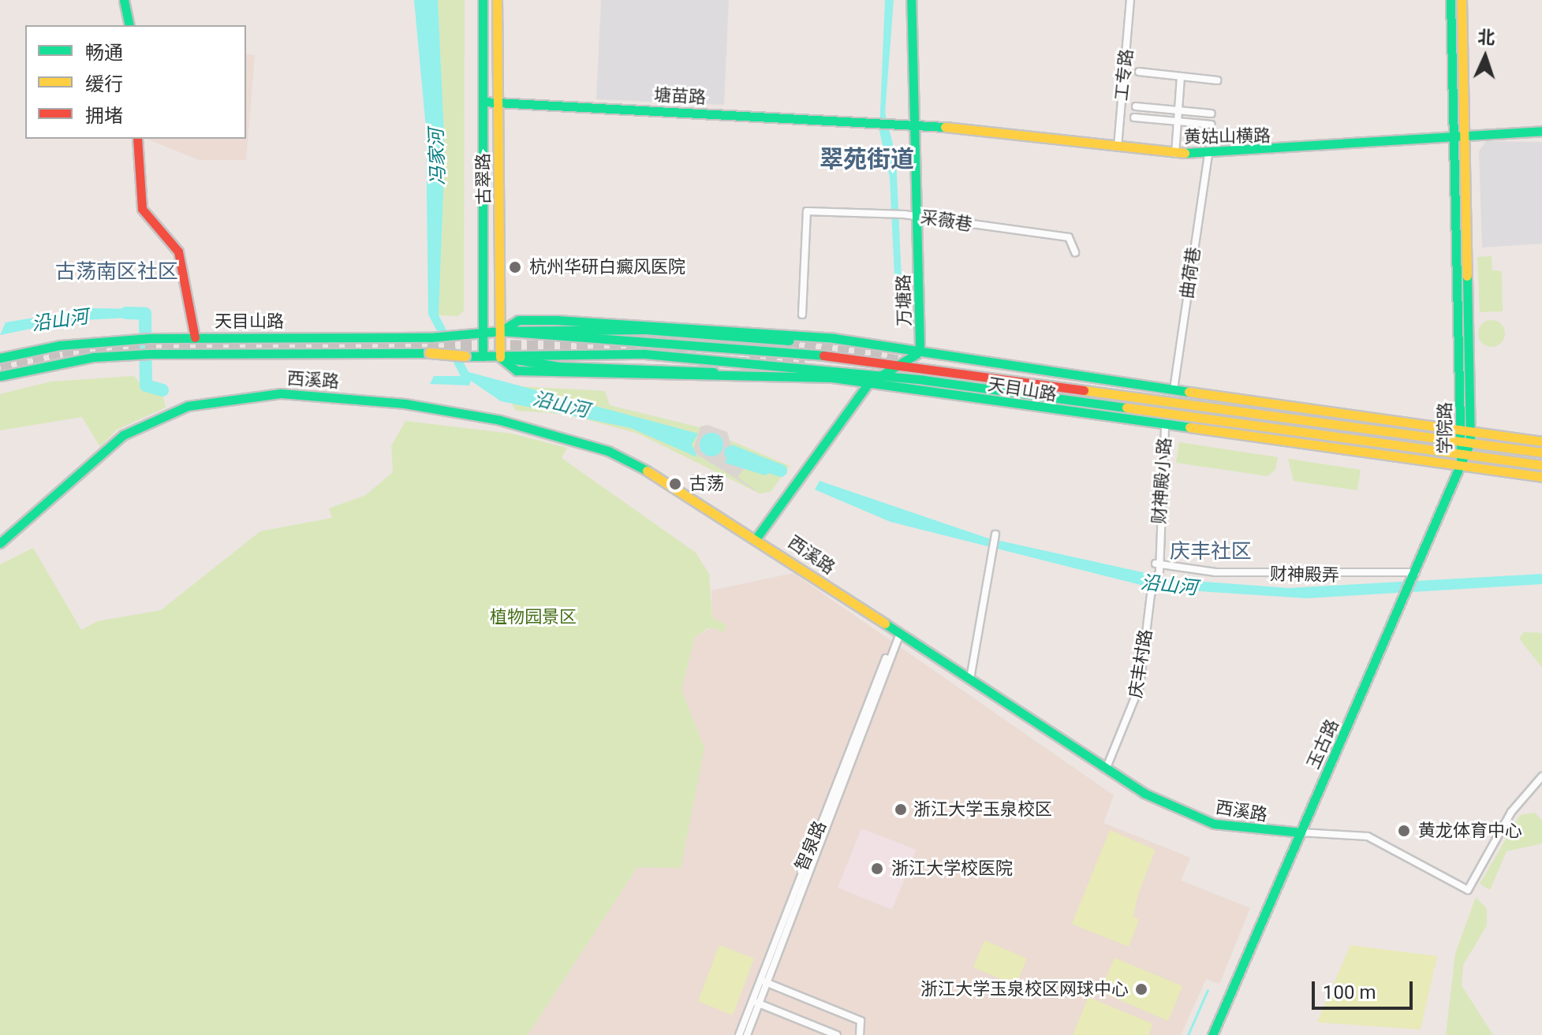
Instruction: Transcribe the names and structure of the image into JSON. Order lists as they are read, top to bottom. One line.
{"streets":{"main road":["塘苗路","黄姑山横路","古翠路","万塘路","天目山路","西溪路","学院路","玉古路"],"street":["工专路","采薇巷","曲荷巷","财神殿小路","财神殿弄","庆丰村路","智泉路"]},"crossings":[["工专路","黄姑山横路"],["塘苗路","黄姑山横路"],["塘苗路","古翠路"],["塘苗路","万塘路"],["黄姑山横路","曲荷巷"],["黄姑山横路","万塘路"],["黄姑山横路","学院路"],["古翠路","天目山路"],["采薇巷","万塘路"],["曲荷巷","天目山路"],["万塘路","天目山路"],["天目山路","学院路"],["天目山路","财神殿小路"],["天目山路","玉古路"],["西溪路","庆丰村路"],["西溪路","玉古路"],["西溪路","智泉路"],["学院路","玉古路"],["财神殿小路","财神殿弄"],["财神殿小路","庆丰村路"],["财神殿弄","庆丰村路"],["财神殿弄","玉古路"]],"districts":["翠苑街道","古荡南区社区","庆丰社区"],"water":["冯家河","沿山河"],"parks":["植物园景区"],"places":["杭州华研白癜风医院","古荡","浙江大学玉泉校区","黄龙体育中心","浙江大学校医院","浙江大学玉泉校区网球中心"],"legend":["畅通","缓行","拥堵"],"scale_bar":"100 m","north":"top"}
